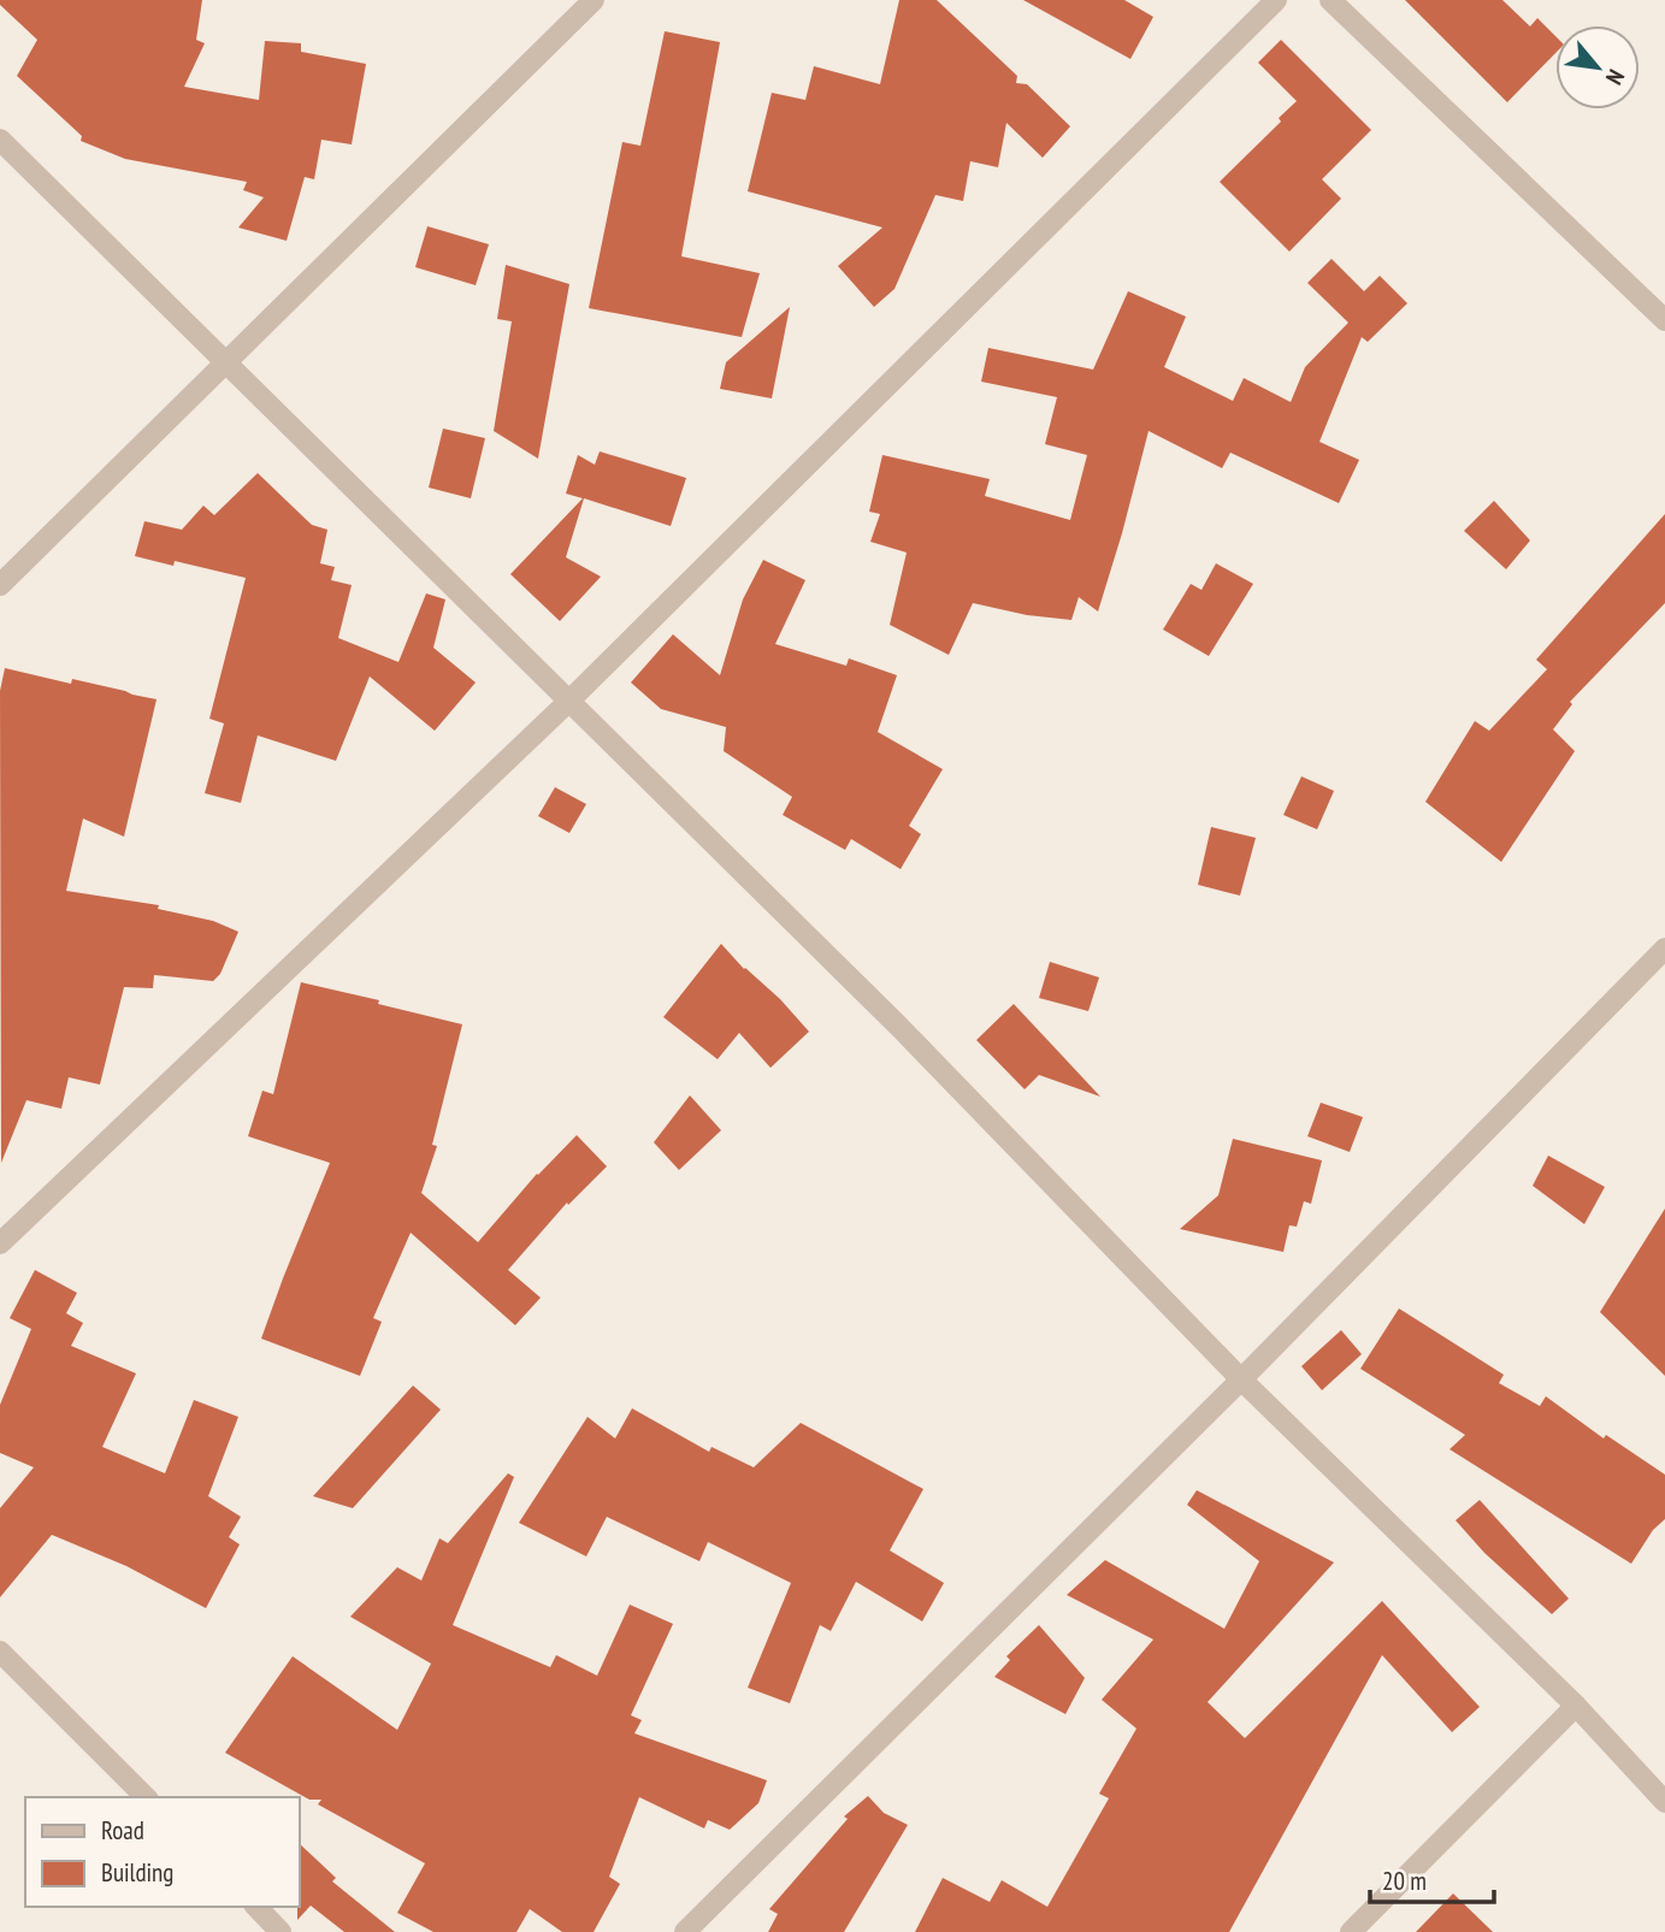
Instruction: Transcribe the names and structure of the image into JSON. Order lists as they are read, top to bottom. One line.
{"legend":["Road","Building"],"scale_bar":"20 m","north":"bottom right"}
